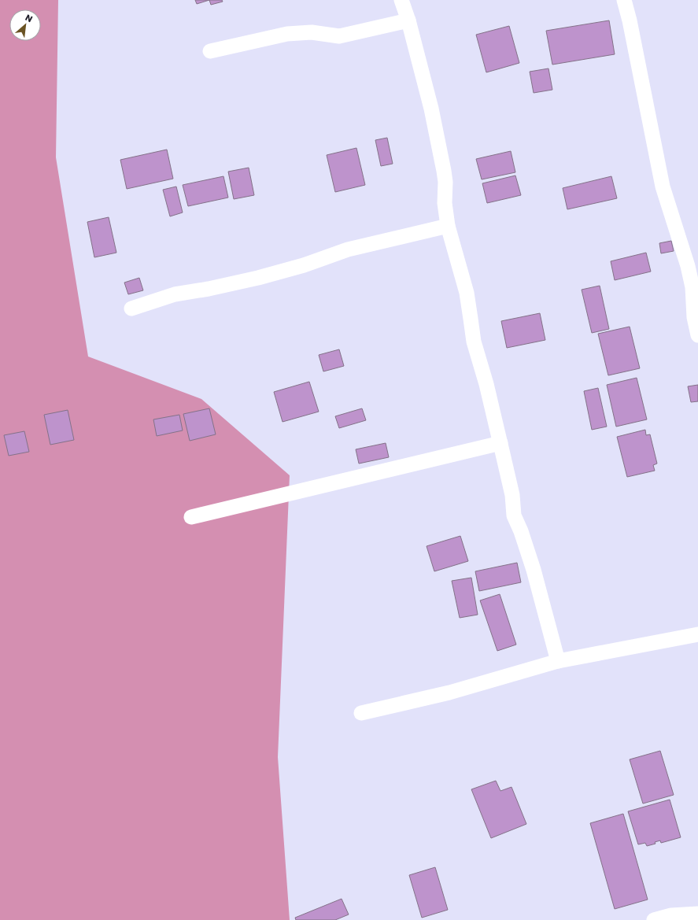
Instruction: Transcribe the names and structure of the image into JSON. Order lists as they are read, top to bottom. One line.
{"north":"top right"}
